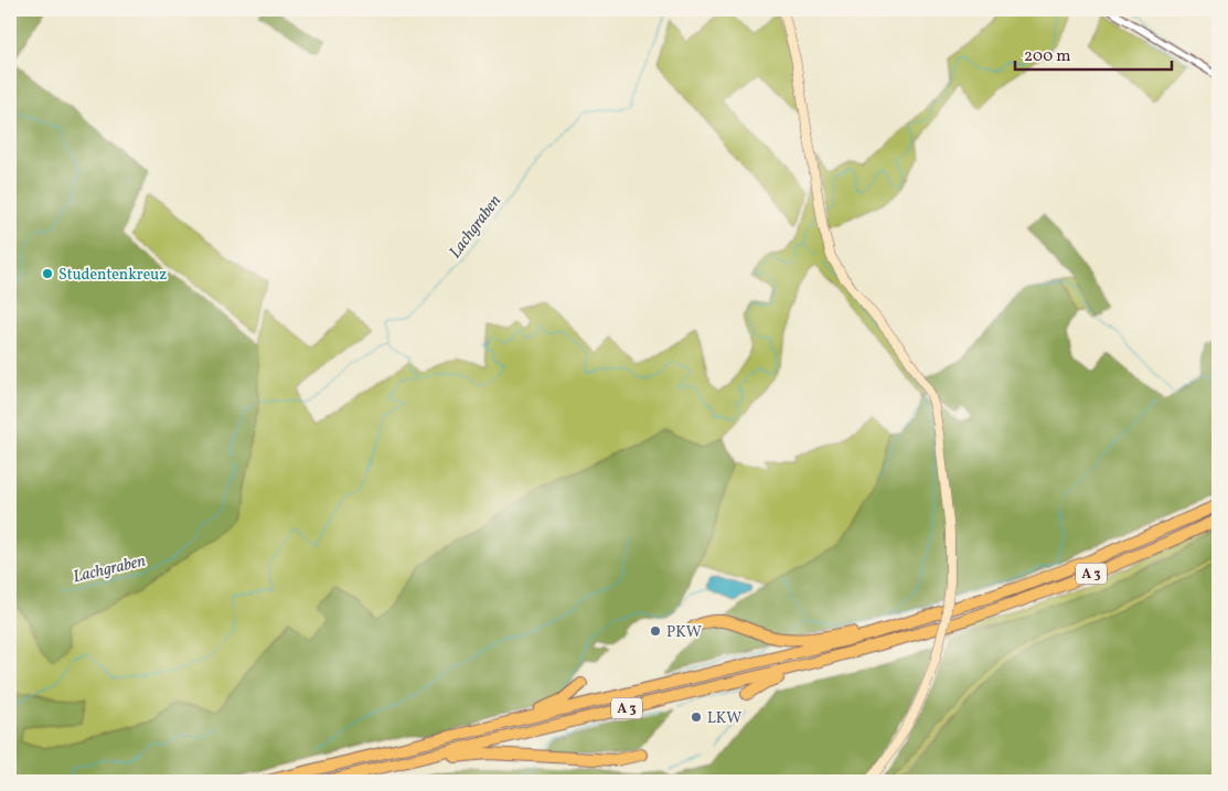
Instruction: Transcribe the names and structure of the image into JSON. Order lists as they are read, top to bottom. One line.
{"streets":{"highway":["A 3"]},"water":["Lachgraben"],"places":["Studentenkreuz","PKW","LKW"],"scale_bar":"200 m"}
